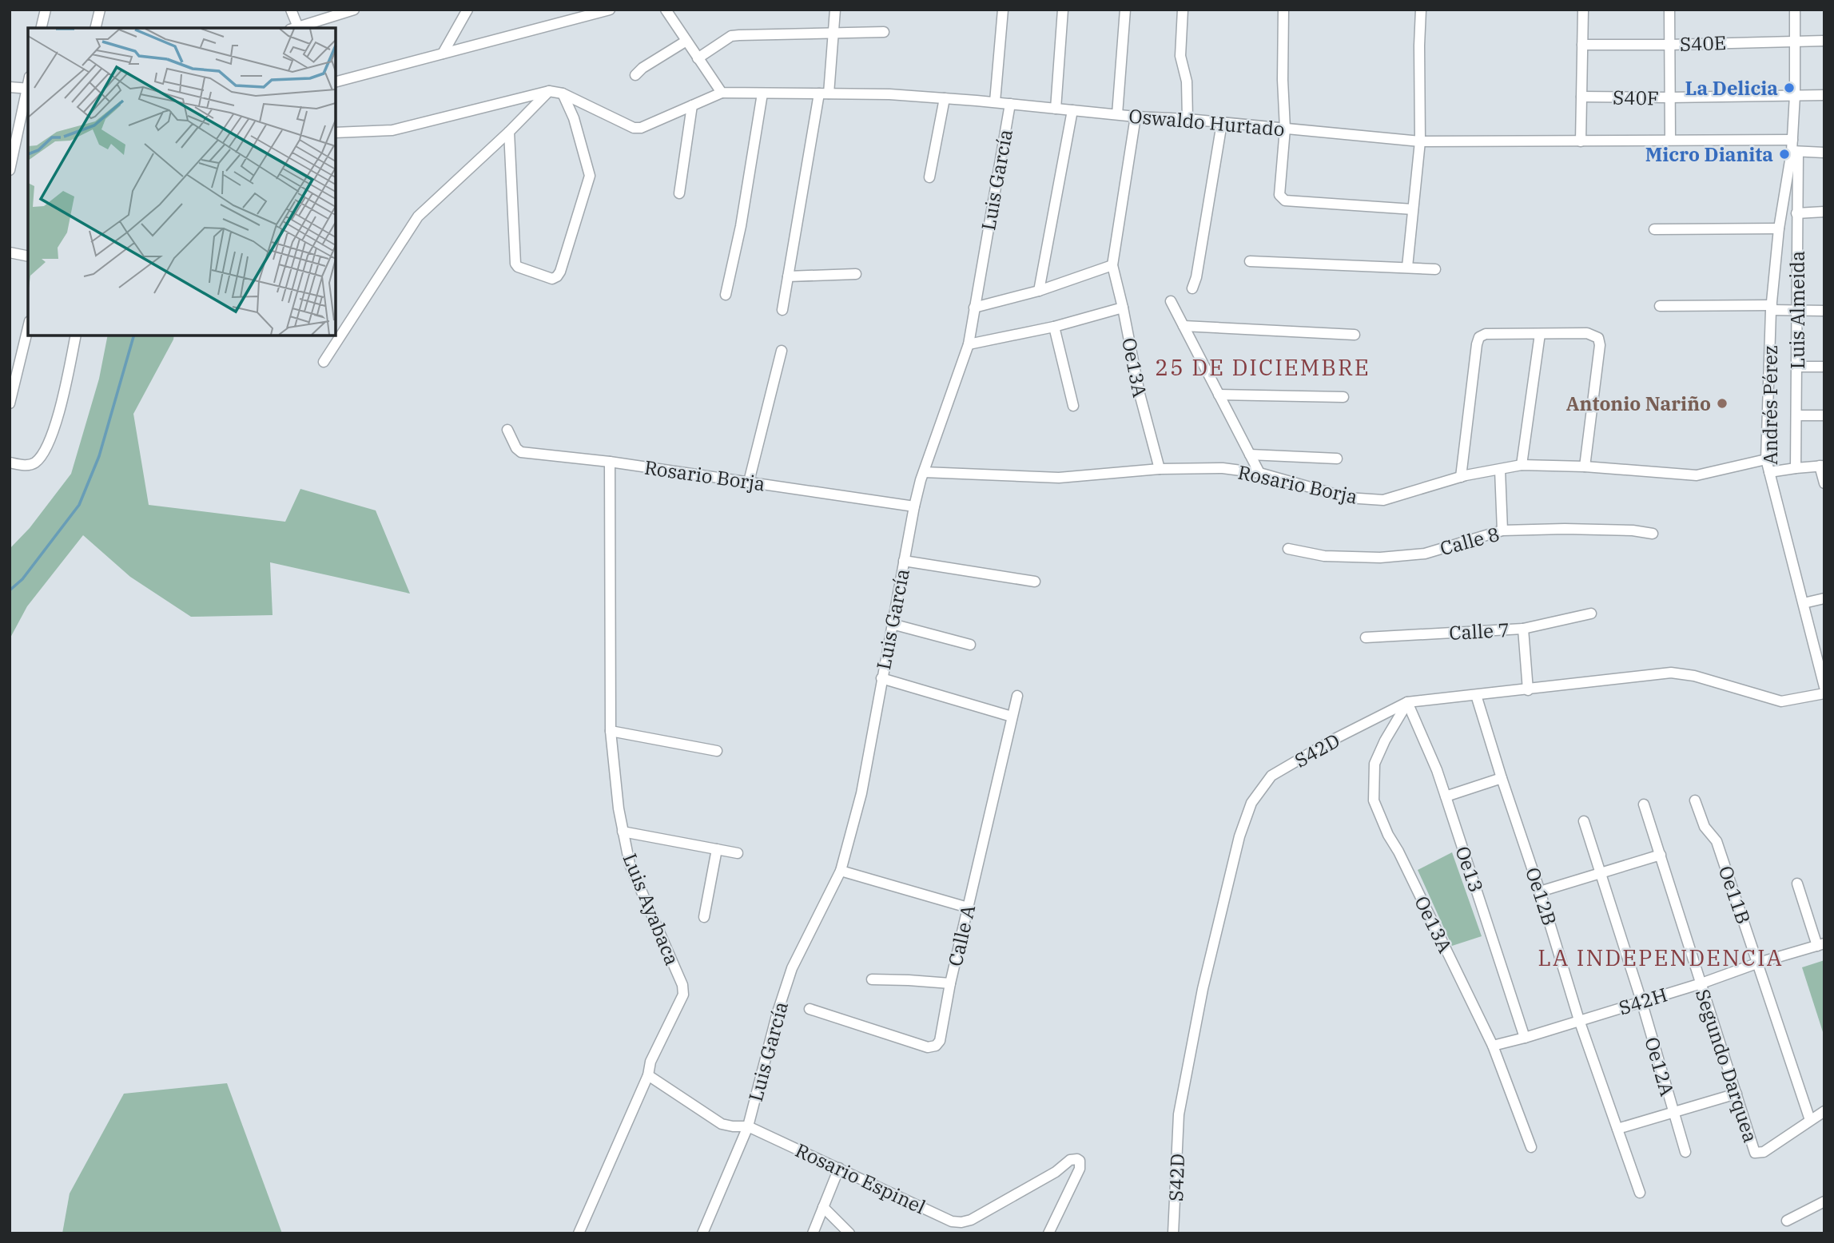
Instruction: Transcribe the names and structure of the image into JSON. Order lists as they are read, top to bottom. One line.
{"streets":{"street":["S40E","S40F","Oswaldo Hurtado","Luis García","Luis Almeida","Oe13A","Andrés Pérez","Rosario Borja","Calle 8","Calle 7","S42D","Oe13","Oe11B","Oe12B","Luis Ayabaca","Calle A","S42H","Segundo Darquea","Oe12A","Rosario Espinel"]},"crossings":[["Oswaldo Hurtado","Luis García"],["Luis García","Rosario Borja"],["Luis García","Luis Ayabaca"],["Luis García","Rosario Espinel"],["Luis Almeida","Andrés Pérez"],["Oe13A","Rosario Borja"],["Oe13A","S42D"],["Oe13A","Oe13"],["Oe13A","S42H"],["Andrés Pérez","Rosario Borja"],["Rosario Borja","Luis Ayabaca"],["S42D","Oe13"],["S42D","Oe12B"],["Oe13","S42H"],["Oe11B","S42H"],["Oe11B","Segundo Darquea"],["Oe12B","S42H"],["S42H","Segundo Darquea"],["S42H","Oe12A"]],"districts":["25 DE DICIEMBRE","LA INDEPENDENCIA"],"places":["La Delicia","Micro Dianita","Antonio Nariño"]}
